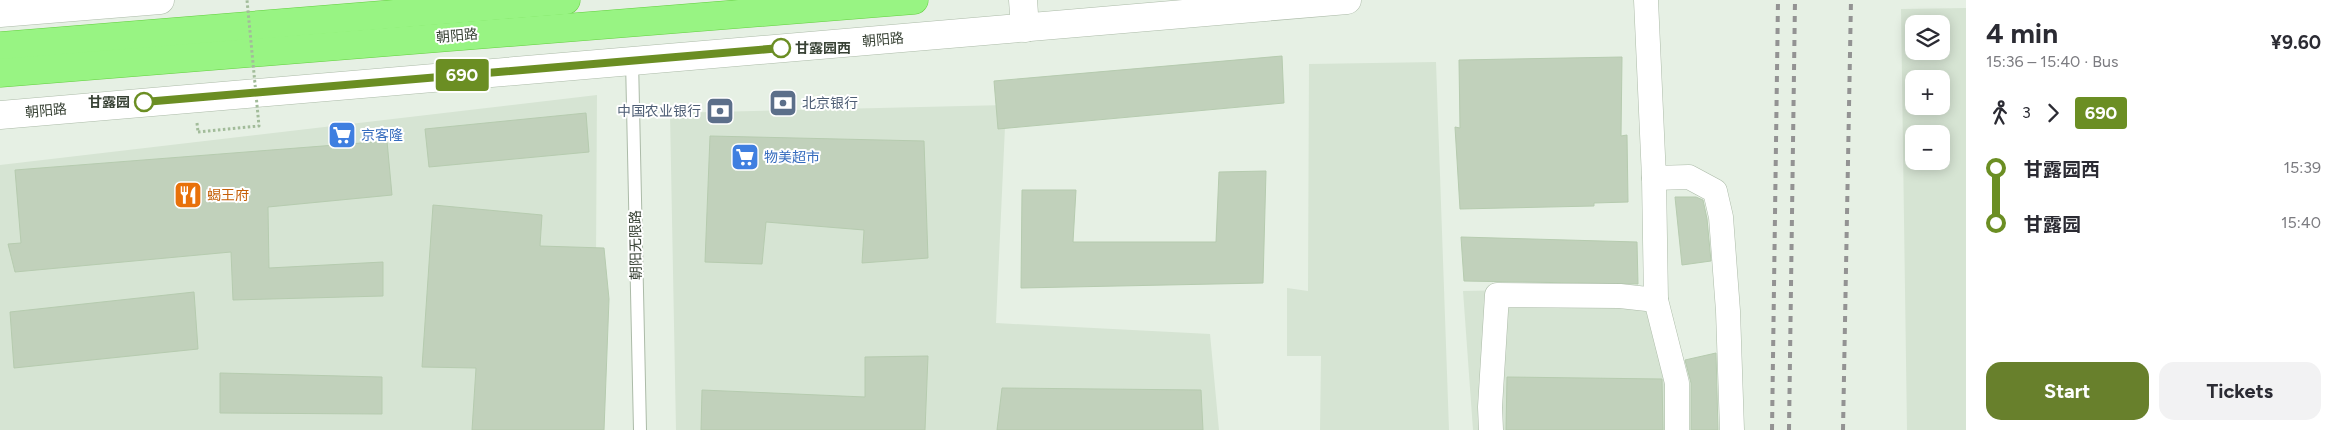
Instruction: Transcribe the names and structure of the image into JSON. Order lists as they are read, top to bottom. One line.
{"streets":{"highway":["朝阳路"],"lane":["朝阳无限路"]},"crossings":[["朝阳路","朝阳无限路"]],"places":{"other":["甘露园西","甘露园"],"bank":["北京银行","中国农业银行"],"supermarket":["京客隆","物美超市"],"restaurant":["蝎王府"]},"lines":["bus line 690"],"page":{"on_map":"690","heading":["4 min","15:36 – 15:40 · Bus","¥9.60"],"map_buttons":["+","−"],"legs":["3","690"],"list":[{"name":"甘露园西","value":"15:39"},{"name":"甘露园","value":"15:40"}],"buttons":["Start","Tickets"]}}
